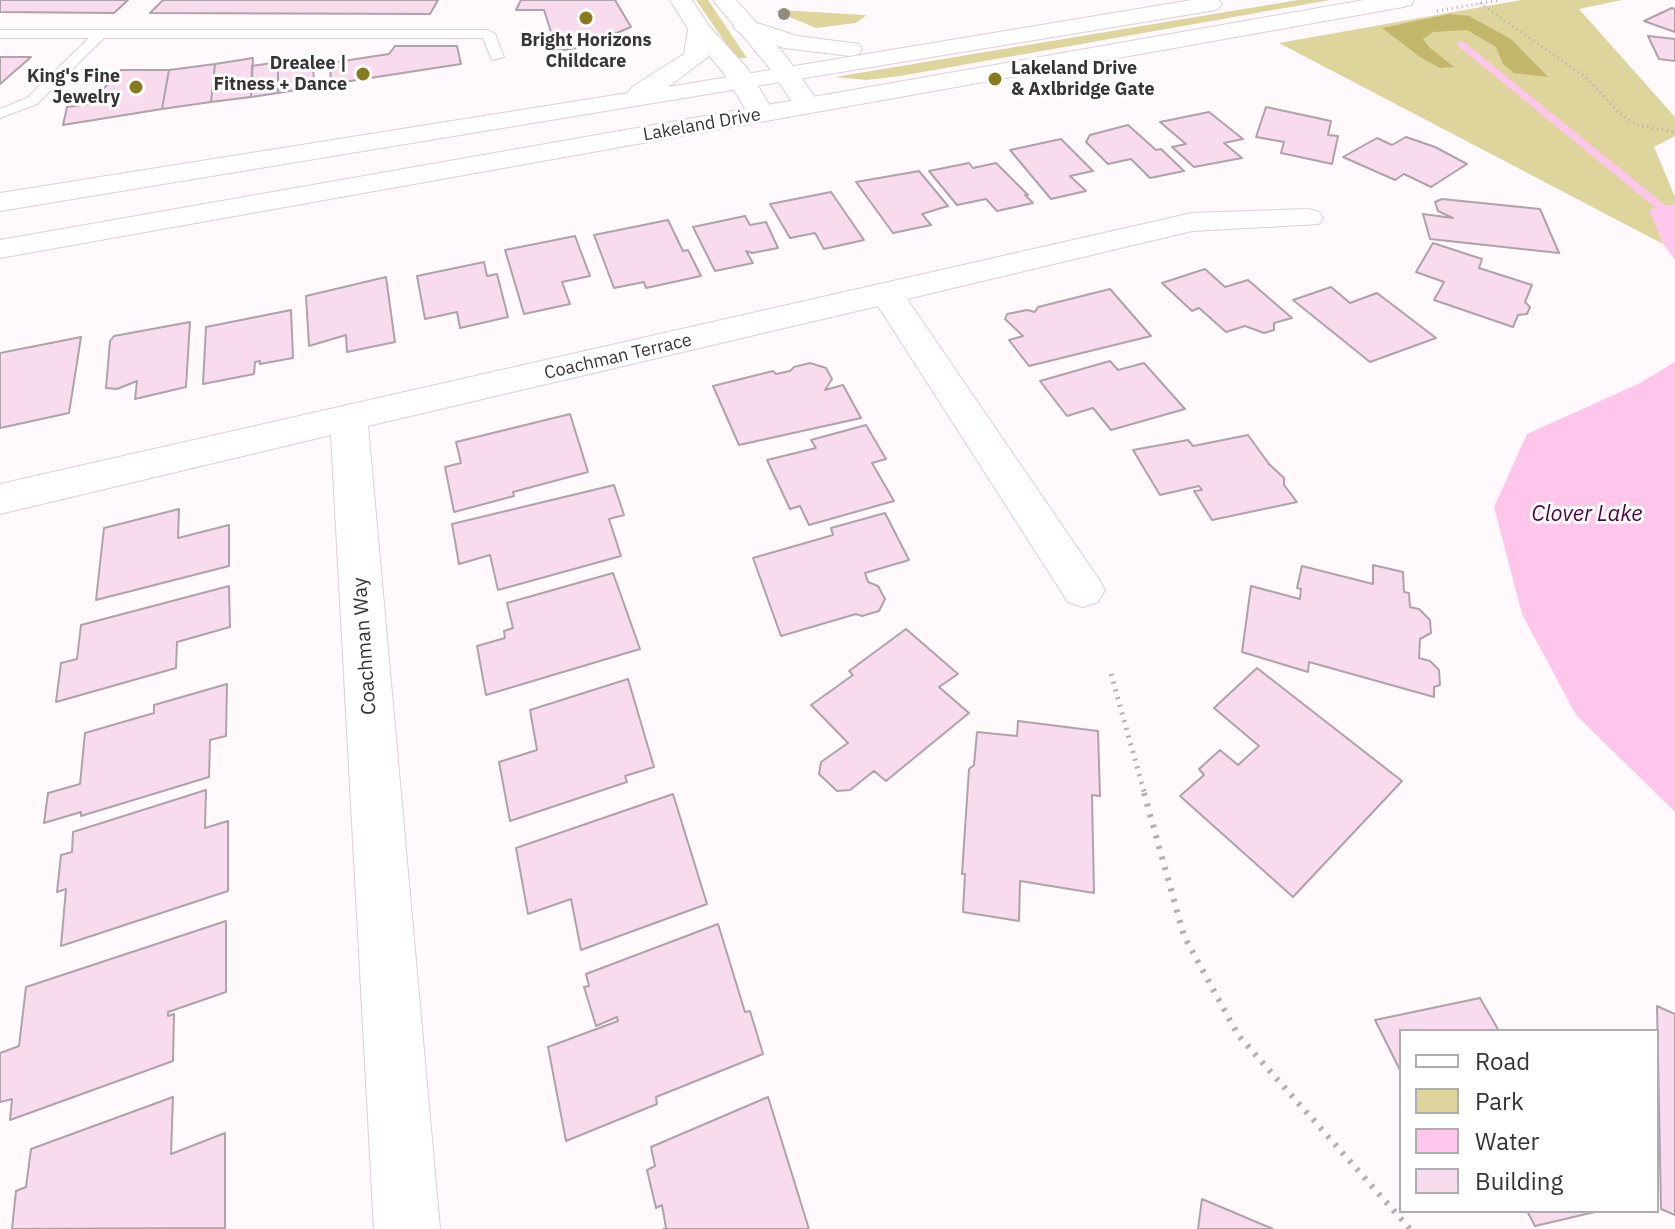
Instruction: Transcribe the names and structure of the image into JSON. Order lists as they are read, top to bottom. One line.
{"streets":{"main road":["Lakeland Drive","Coachman Terrace","Coachman Way"]},"crossings":[["Coachman Terrace","Coachman Way"]],"water":["Clover Lake"],"places":["Bright Horizons Childcare","Drealee | Fitness + Dance","Lakeland Drive & Axlbridge Gate","King's Fine Jewelry"],"legend":["Road","Park","Water","Building"]}
